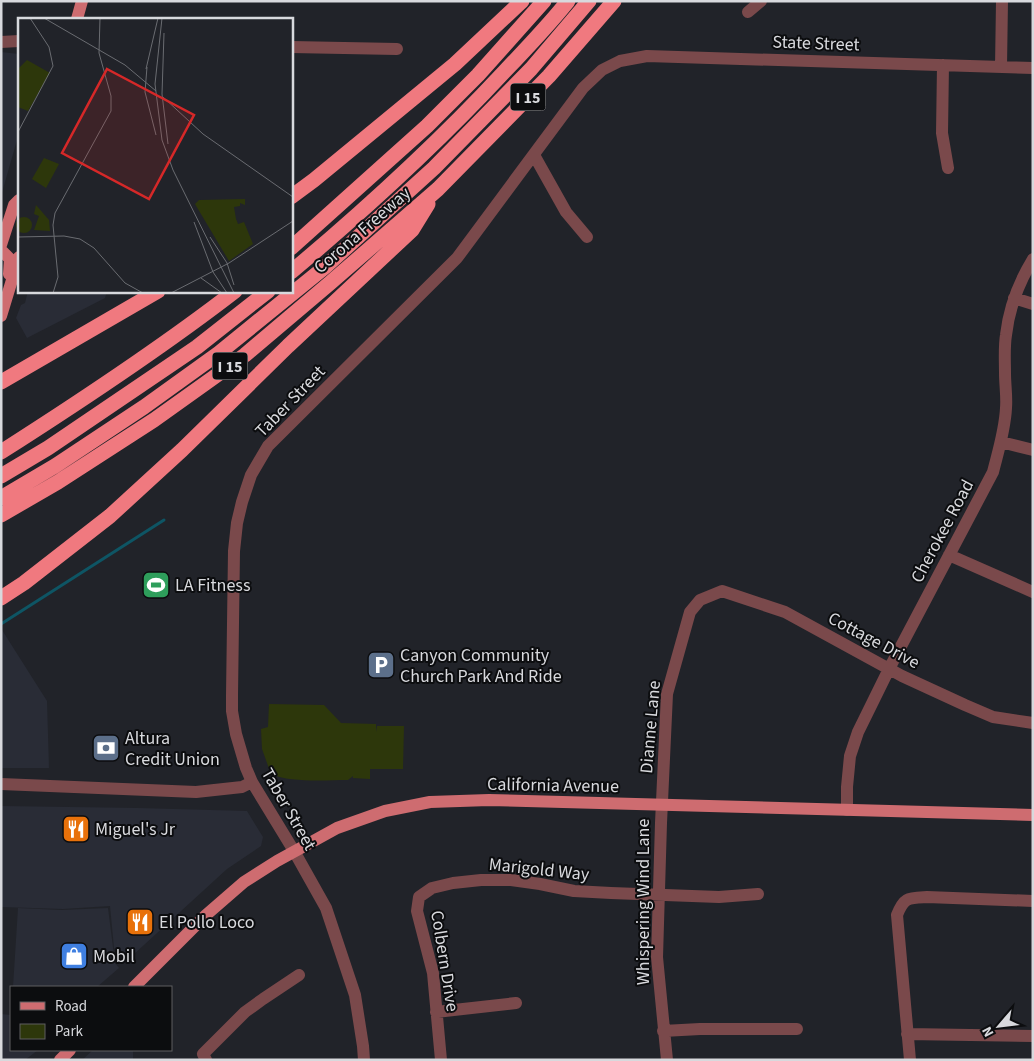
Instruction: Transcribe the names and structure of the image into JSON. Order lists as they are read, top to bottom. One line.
{"streets":{"highway":["I 15","Corona Freeway"],"main road":["California Avenue"],"street":["State Street","Taber Street","Cherokee Road","Cottage Drive","Dianne Lane","Marigold Way","Whispering Wind Lane","Colbern Drive"]},"crossings":[["State Street","Taber Street"],["Taber Street","California Avenue"],["Cherokee Road","Cottage Drive"],["Cherokee Road","California Avenue"],["Cottage Drive","Dianne Lane"],["Dianne Lane","California Avenue"],["Dianne Lane","Whispering Wind Lane"],["California Avenue","Whispering Wind Lane"],["Marigold Way","Whispering Wind Lane"],["Marigold Way","Colbern Drive"]],"places":{"sports":["LA Fitness"],"parking":["Canyon Community Church Park And Ride"],"bank":["Altura Credit Union"],"restaurant":["Miguel's Jr","El Pollo Loco"],"shop":["Mobil"]},"legend":["Road","Park"],"north":"bottom left"}
